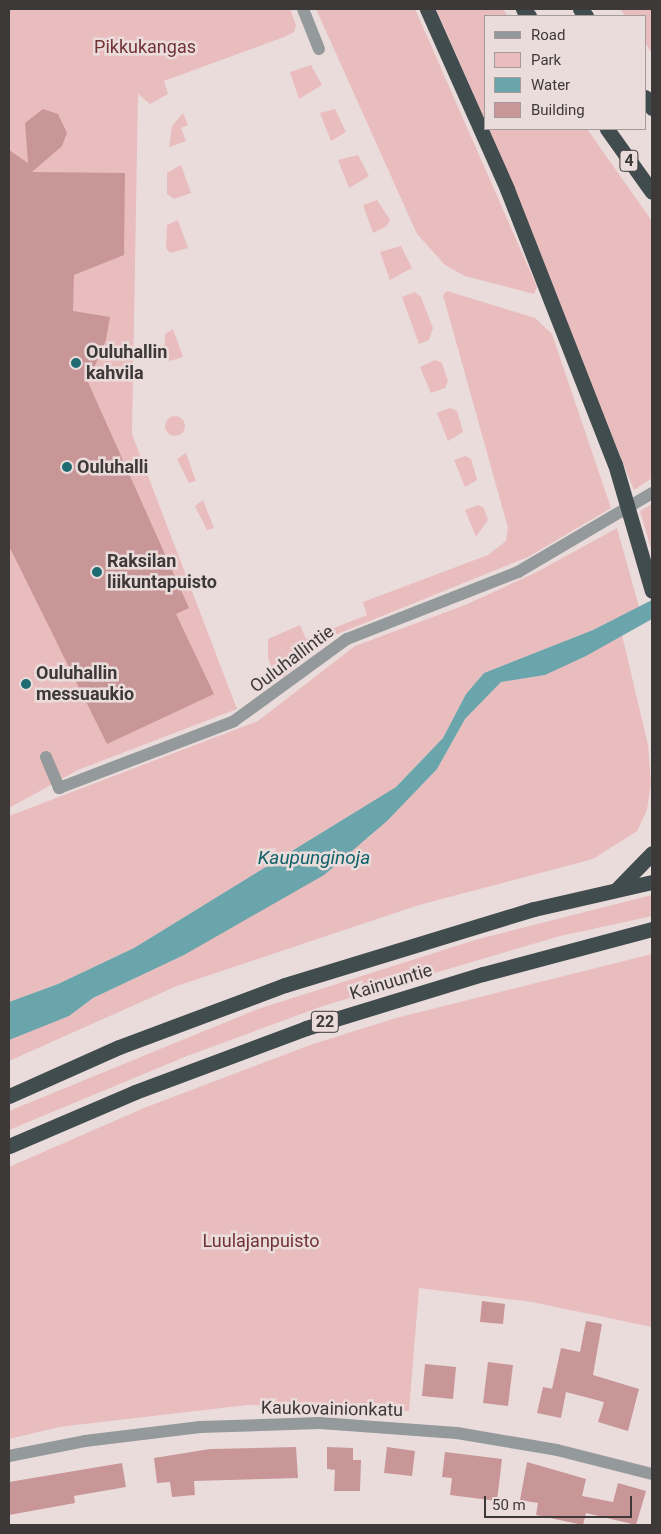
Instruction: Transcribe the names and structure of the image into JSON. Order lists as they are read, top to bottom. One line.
{"streets":{"highway":["4","Kainuuntie","22"],"street":["Ouluhallintie","Kaukovainionkatu"]},"water":["Kaupunginoja"],"parks":["Pikkukangas","Luulajanpuisto"],"places":["Ouluhallin kahvila","Ouluhalli","Raksilan liikuntapuisto","Ouluhallin messuaukio"],"legend":["Road","Park","Water","Building"],"scale_bar":"50 m"}
